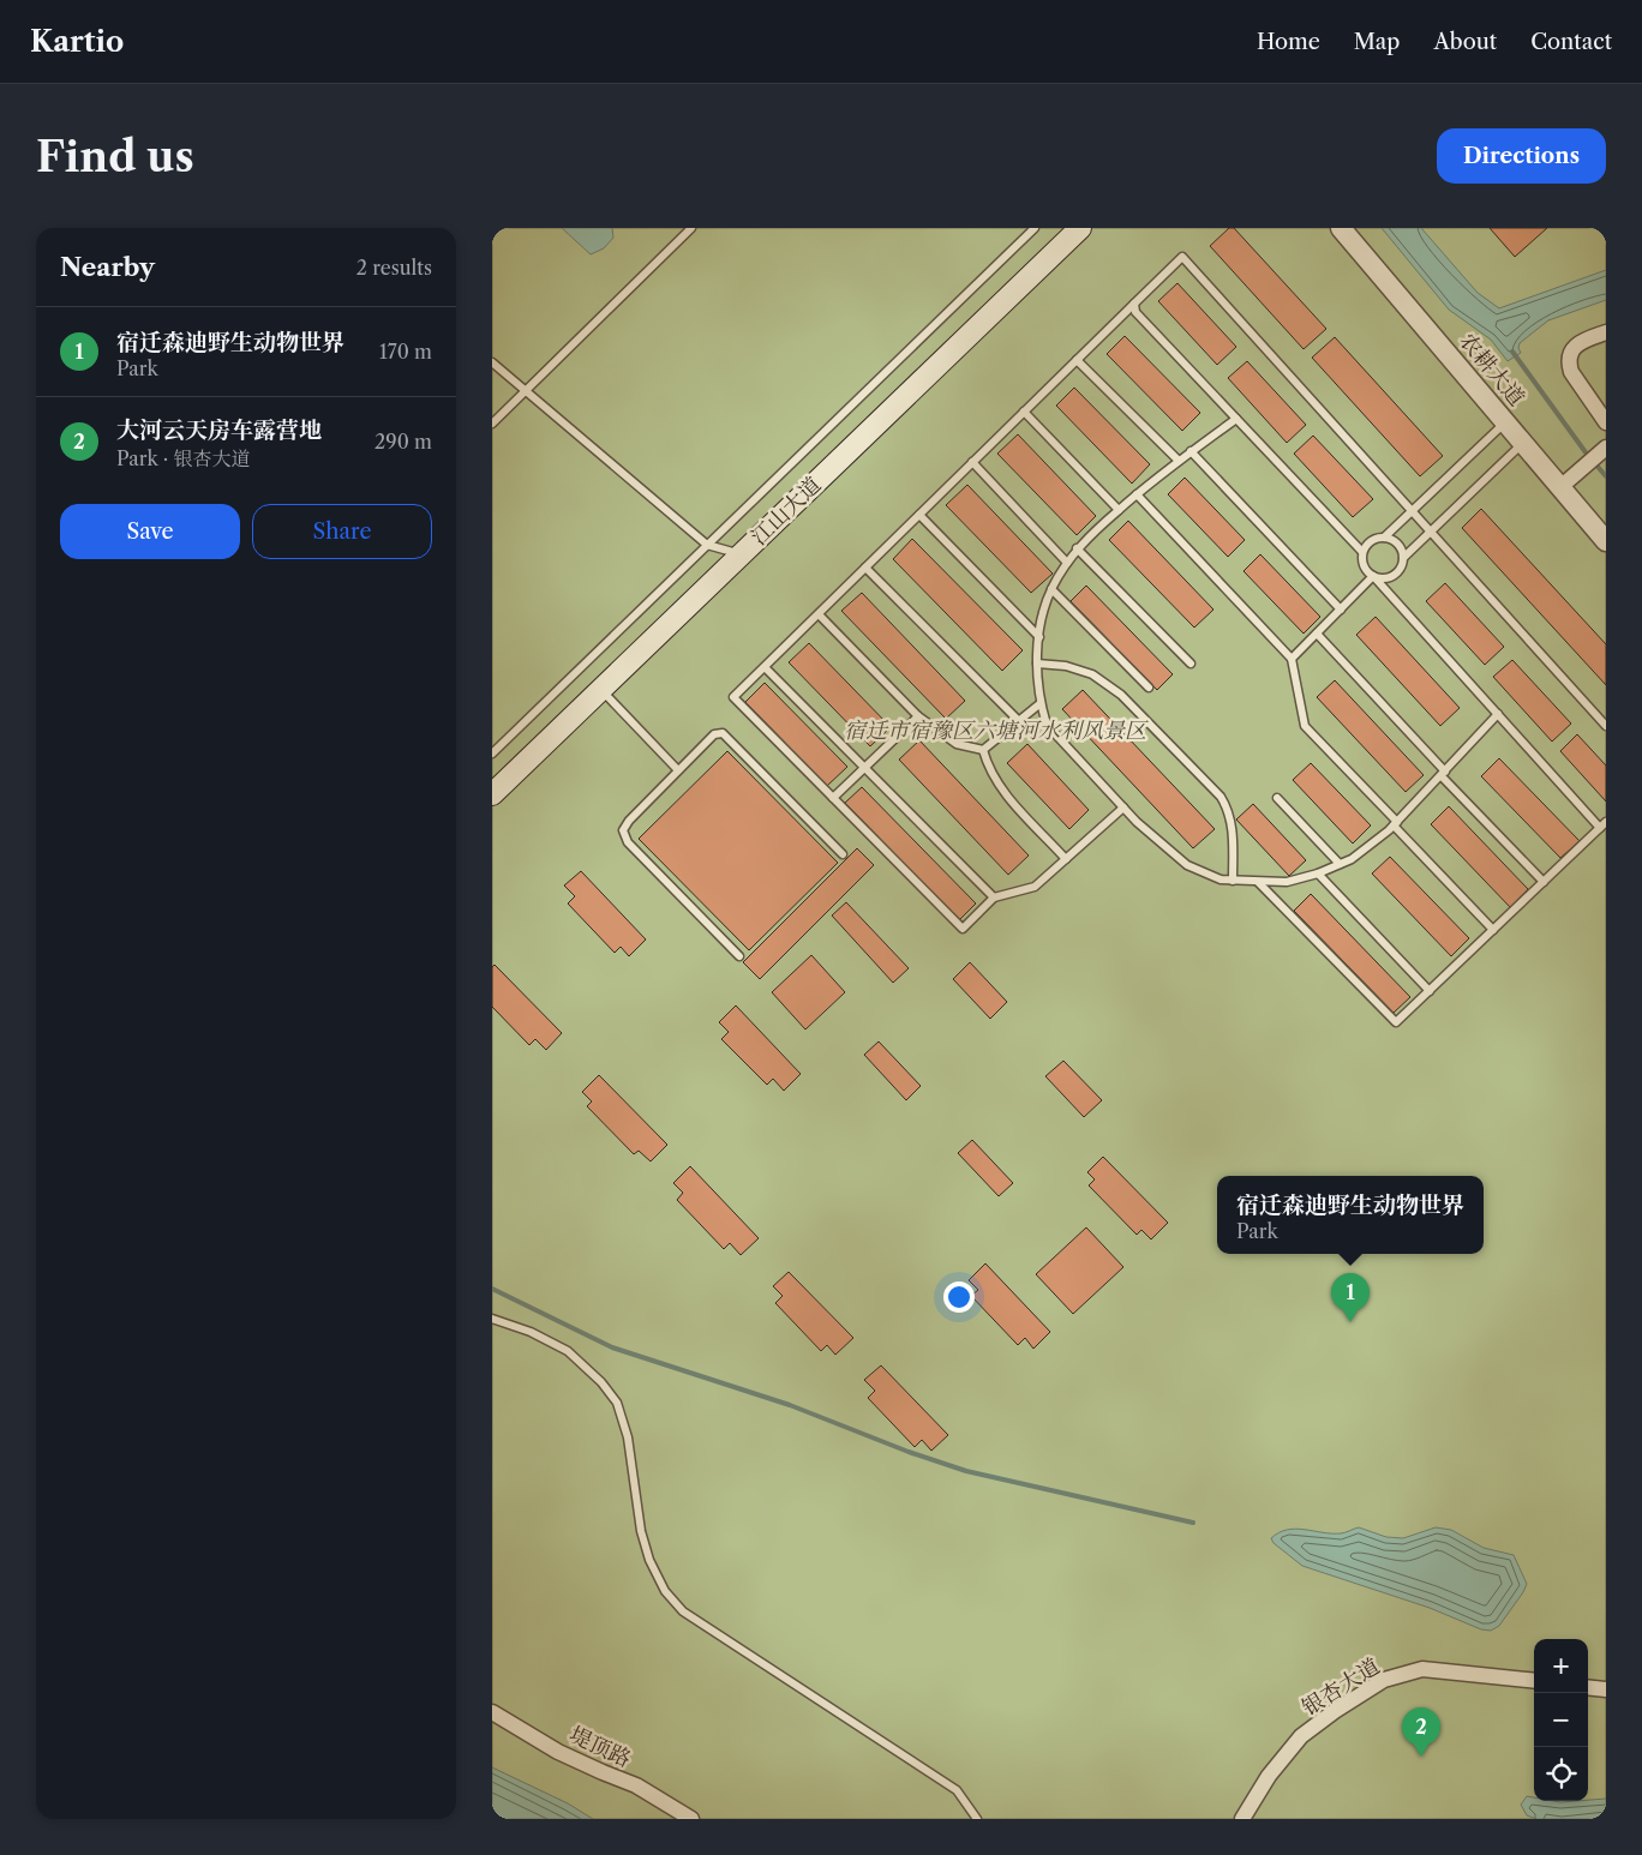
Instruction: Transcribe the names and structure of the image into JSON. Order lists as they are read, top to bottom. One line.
{"streets":{"main road":["江山大道"],"street":["农耕大道","银杏大道","堤顶路"]},"parks":["宿迁市宿豫区六塘河水利风景区"],"page":{"header":"Kartio","nav":["Home","Map","About","Contact"],"buttons":["Directions",["Save","Share"]],"title":"Find us","heading":["Nearby","2 results"],"list":[{"mark":"1","name":"宿迁森迪野生动物世界","note":"Park","value":"170 m"},{"mark":"2","name":"大河云天房车露营地","note":"Park · 银杏大道","value":"290 m"}],"popup":["宿迁森迪野生动物世界","Park"],"pins":["1","2"],"map_buttons":["+","−"]}}
